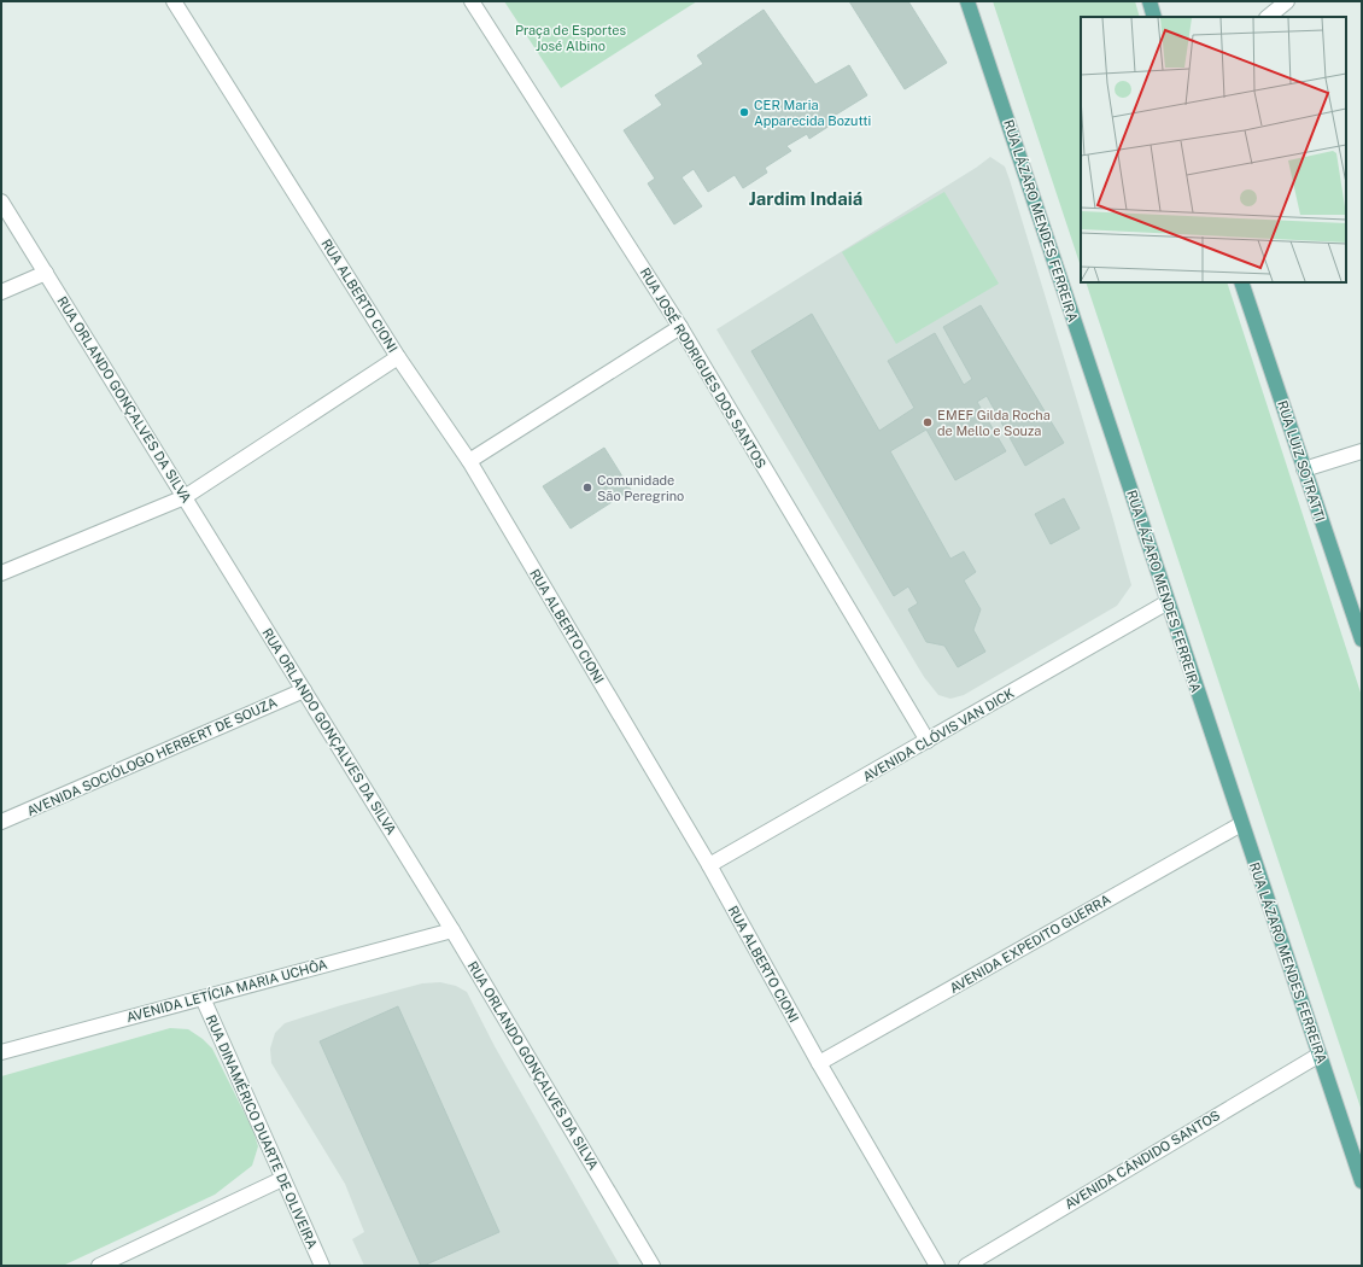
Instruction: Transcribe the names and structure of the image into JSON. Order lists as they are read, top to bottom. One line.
{"streets":{"main road":["RUA LÁZARO MENDES FERREIRA","RUA LUIZ SOTRATTI"],"street":["RUA ALBERTO CIONI","RUA JOSÉ RODRIGUES DOS SANTOS","RUA ORLANDO GONÇALVES DA SILVA","AVENIDA CLÓVIS VAN DICK","AVENIDA SOCIÓLOGO HERBERT DE SOUZA","AVENIDA EXPEDITO GUERRA","AVENIDA LETÍCIA MARIA UCHÔA","RUA DINAMÉRICO DUARTE DE OLIVEIRA","AVENIDA CÂNDIDO SANTOS"]},"crossings":[["RUA LÁZARO MENDES FERREIRA","AVENIDA CLÓVIS VAN DICK"],["RUA LÁZARO MENDES FERREIRA","AVENIDA EXPEDITO GUERRA"],["RUA LÁZARO MENDES FERREIRA","AVENIDA CÂNDIDO SANTOS"],["RUA ALBERTO CIONI","AVENIDA CLÓVIS VAN DICK"],["RUA ALBERTO CIONI","AVENIDA EXPEDITO GUERRA"],["RUA JOSÉ RODRIGUES DOS SANTOS","AVENIDA CLÓVIS VAN DICK"],["RUA ORLANDO GONÇALVES DA SILVA","AVENIDA SOCIÓLOGO HERBERT DE SOUZA"],["RUA ORLANDO GONÇALVES DA SILVA","AVENIDA LETÍCIA MARIA UCHÔA"],["AVENIDA LETÍCIA MARIA UCHÔA","RUA DINAMÉRICO DUARTE DE OLIVEIRA"]],"districts":["Jardim Indaiá"],"parks":["Praça de Esportes José Albino"],"places":["CER Maria Apparecida Bozutti","EMEF Gilda Rocha de Mello e Souza","Comunidade São Peregrino"]}
